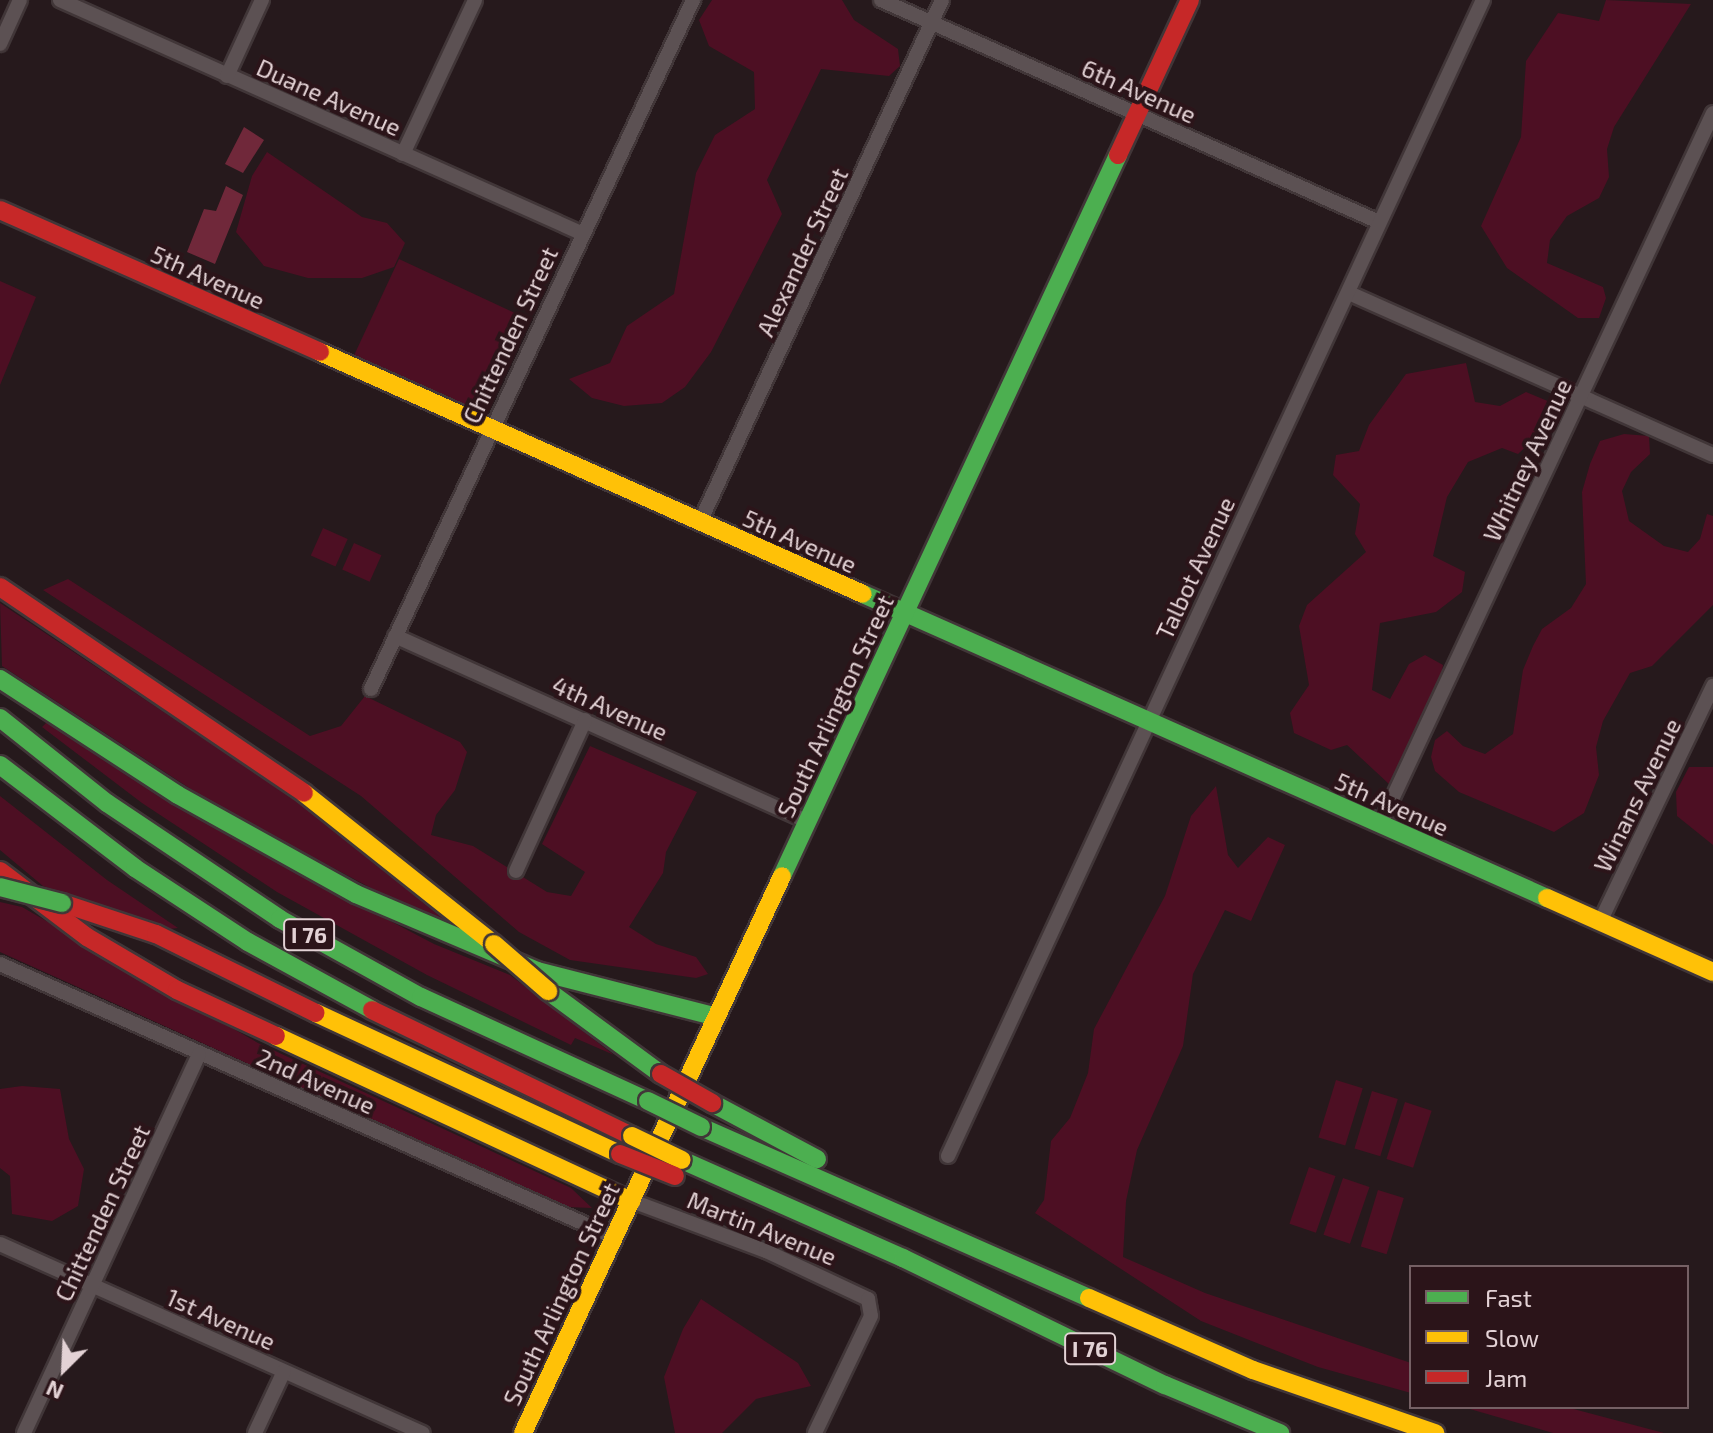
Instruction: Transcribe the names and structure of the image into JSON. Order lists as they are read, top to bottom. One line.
{"streets":{"main road":["5th Avenue","South Arlington Street","I 76"],"street":["6th Avenue","Duane Avenue","Alexander Street","Chittenden Street","Whitney Avenue","Talbot Avenue","4th Avenue","Winans Avenue","2nd Avenue","Martin Avenue","1st Avenue"]},"crossings":[["6th Avenue","Alexander Street"],["6th Avenue","Talbot Avenue"],["6th Avenue","South Arlington Street"],["Duane Avenue","Chittenden Street"],["Alexander Street","5th Avenue"],["5th Avenue","Chittenden Street"],["5th Avenue","Whitney Avenue"],["5th Avenue","Talbot Avenue"],["5th Avenue","South Arlington Street"],["5th Avenue","Winans Avenue"],["Chittenden Street","4th Avenue"],["Chittenden Street","2nd Avenue"],["Chittenden Street","1st Avenue"],["South Arlington Street","4th Avenue"],["South Arlington Street","2nd Avenue"],["South Arlington Street","Martin Avenue"]],"legend":["Fast","Slow","Jam"],"north":"bottom left"}
